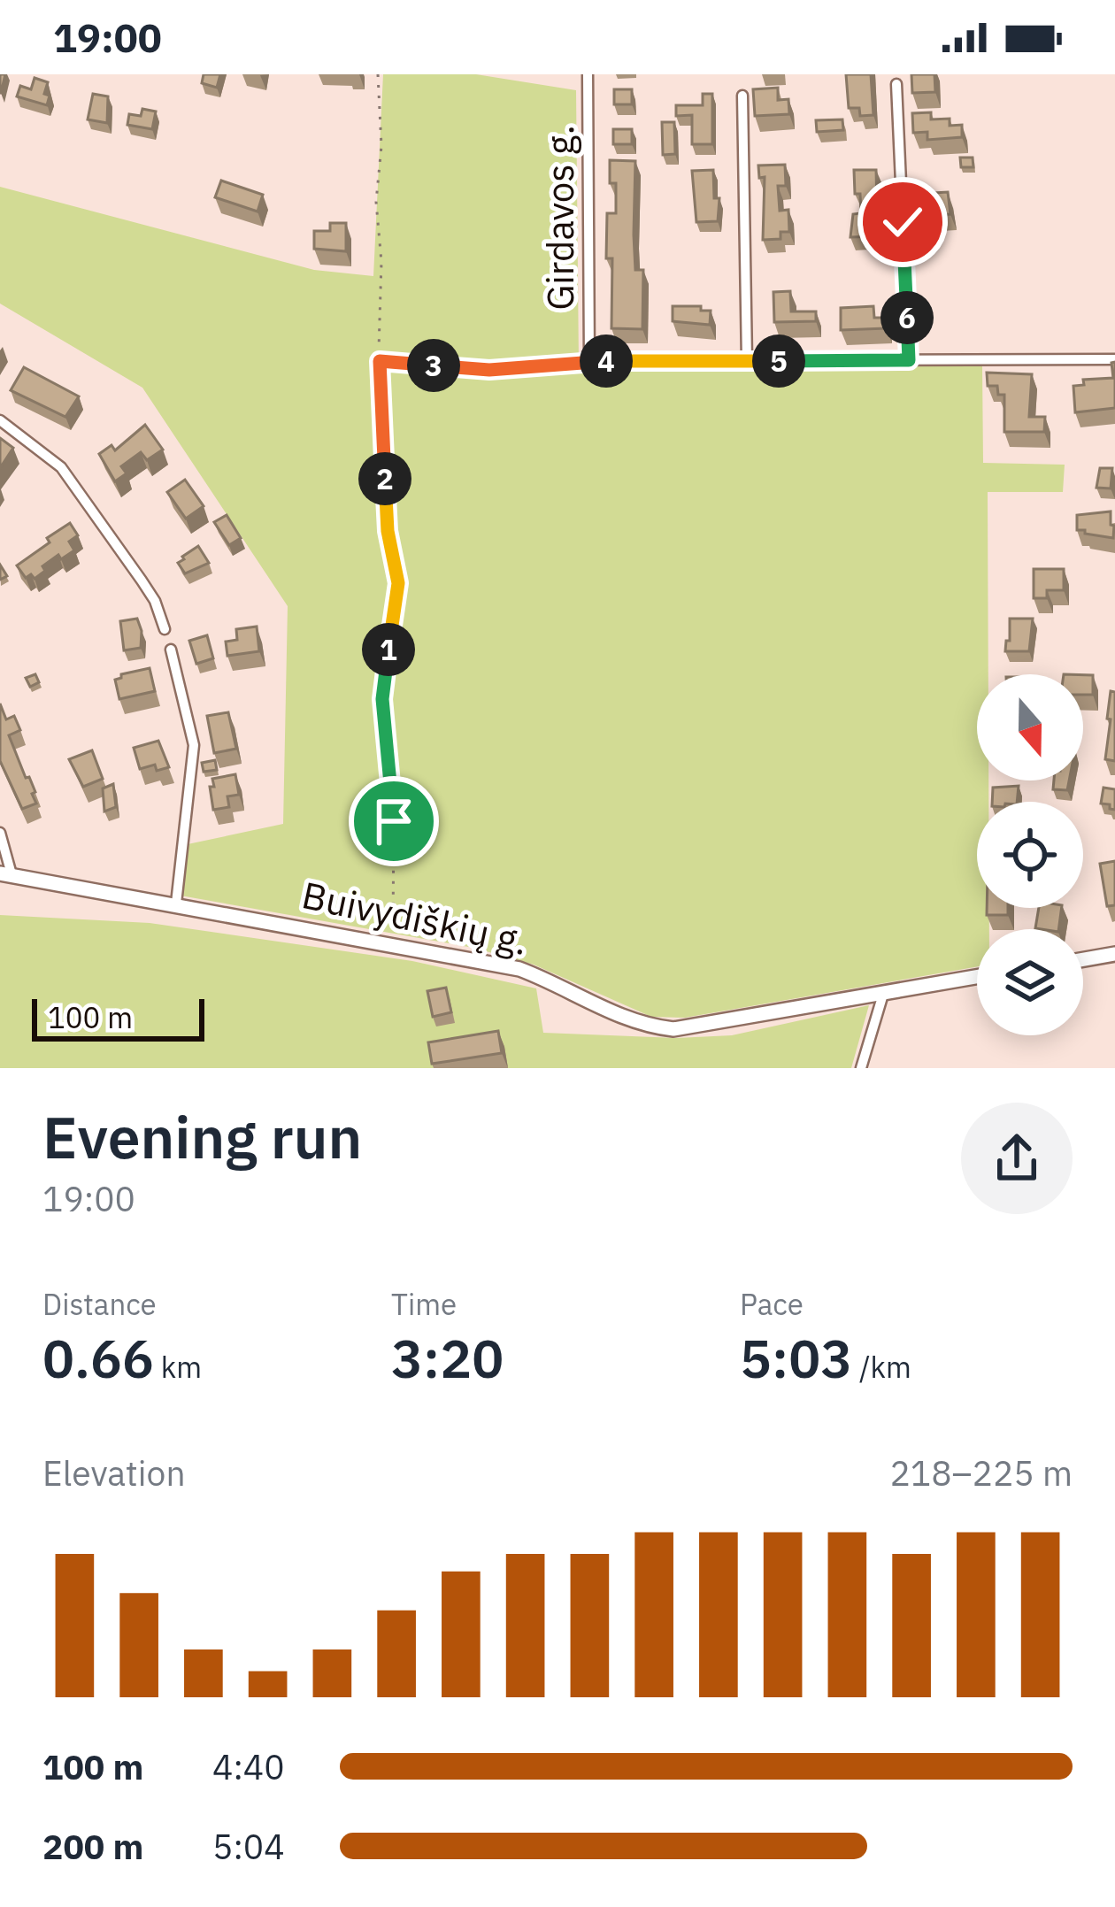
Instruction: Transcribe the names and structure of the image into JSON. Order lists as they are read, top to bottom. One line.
{"streets":{"main road":["Buivydiškių g."],"street":["Girdavos g."]},"scale_bar":"100 m","north":"bottom","page":{"status":"19:00","pins":["6","4","5","3","2","1"],"scale":"100 m","heading":["Evening run","19:00"],"stats":[["Distance","0.66 km"],["Time","3:20"],["Pace","5:03 /km"]],"chart":["Elevation","218–225 m"],"list":[{"name":"100 m","note":"4:40"},{"name":"200 m","note":"5:04"}]}}
